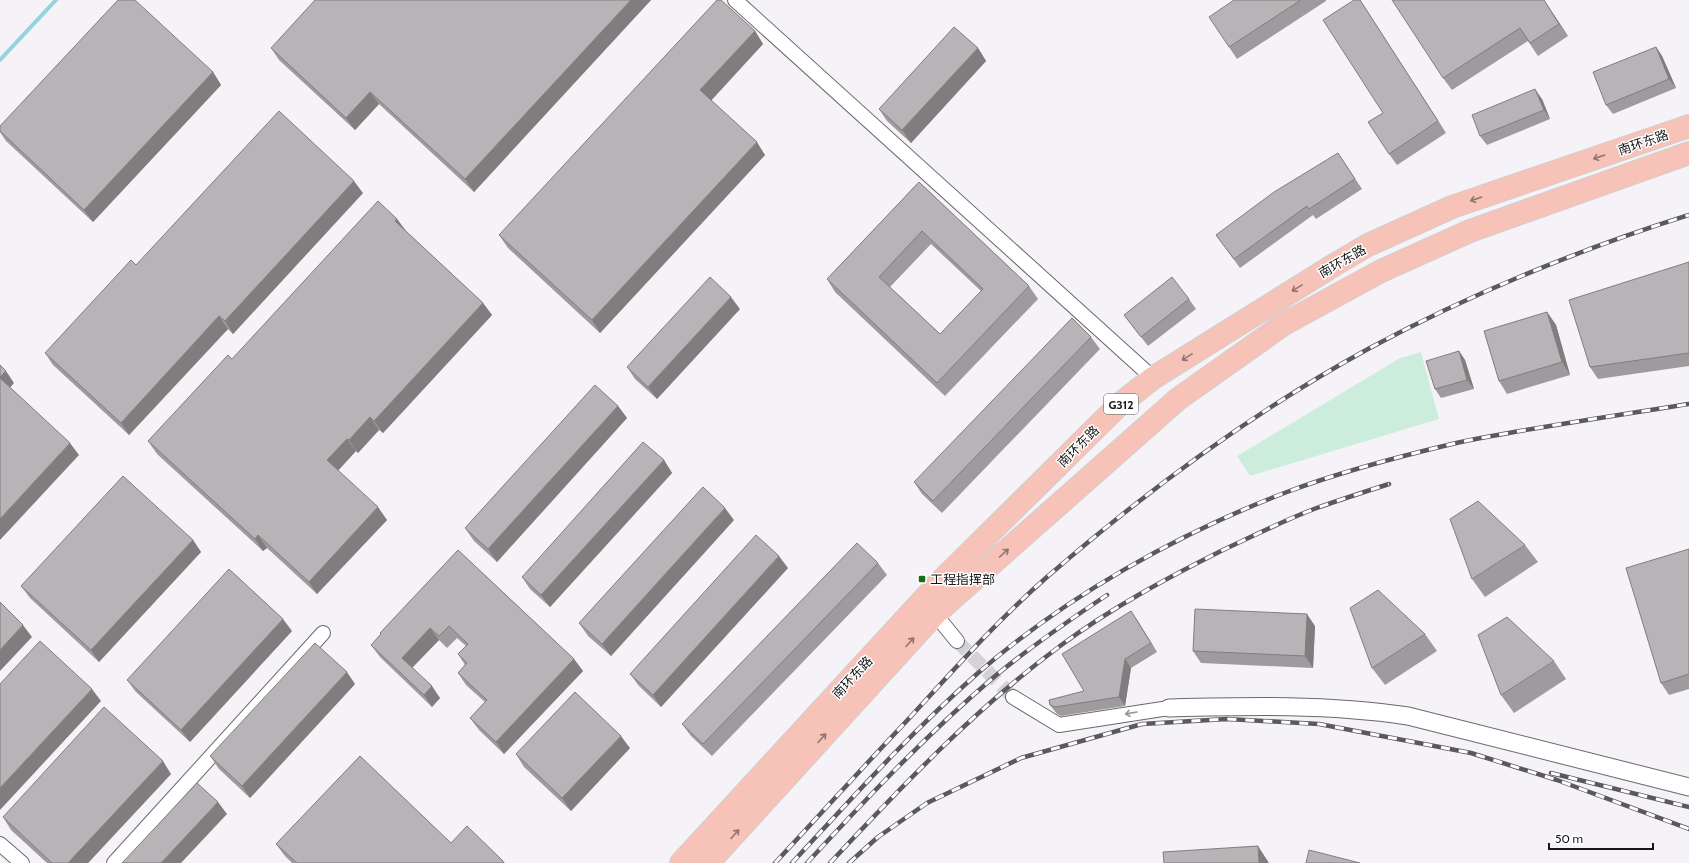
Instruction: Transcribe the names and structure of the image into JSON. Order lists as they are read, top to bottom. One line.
{"streets":{"highway":["南环东路","G312"]},"places":{"transit":["工程指挥部"]},"scale_bar":"50 m"}
